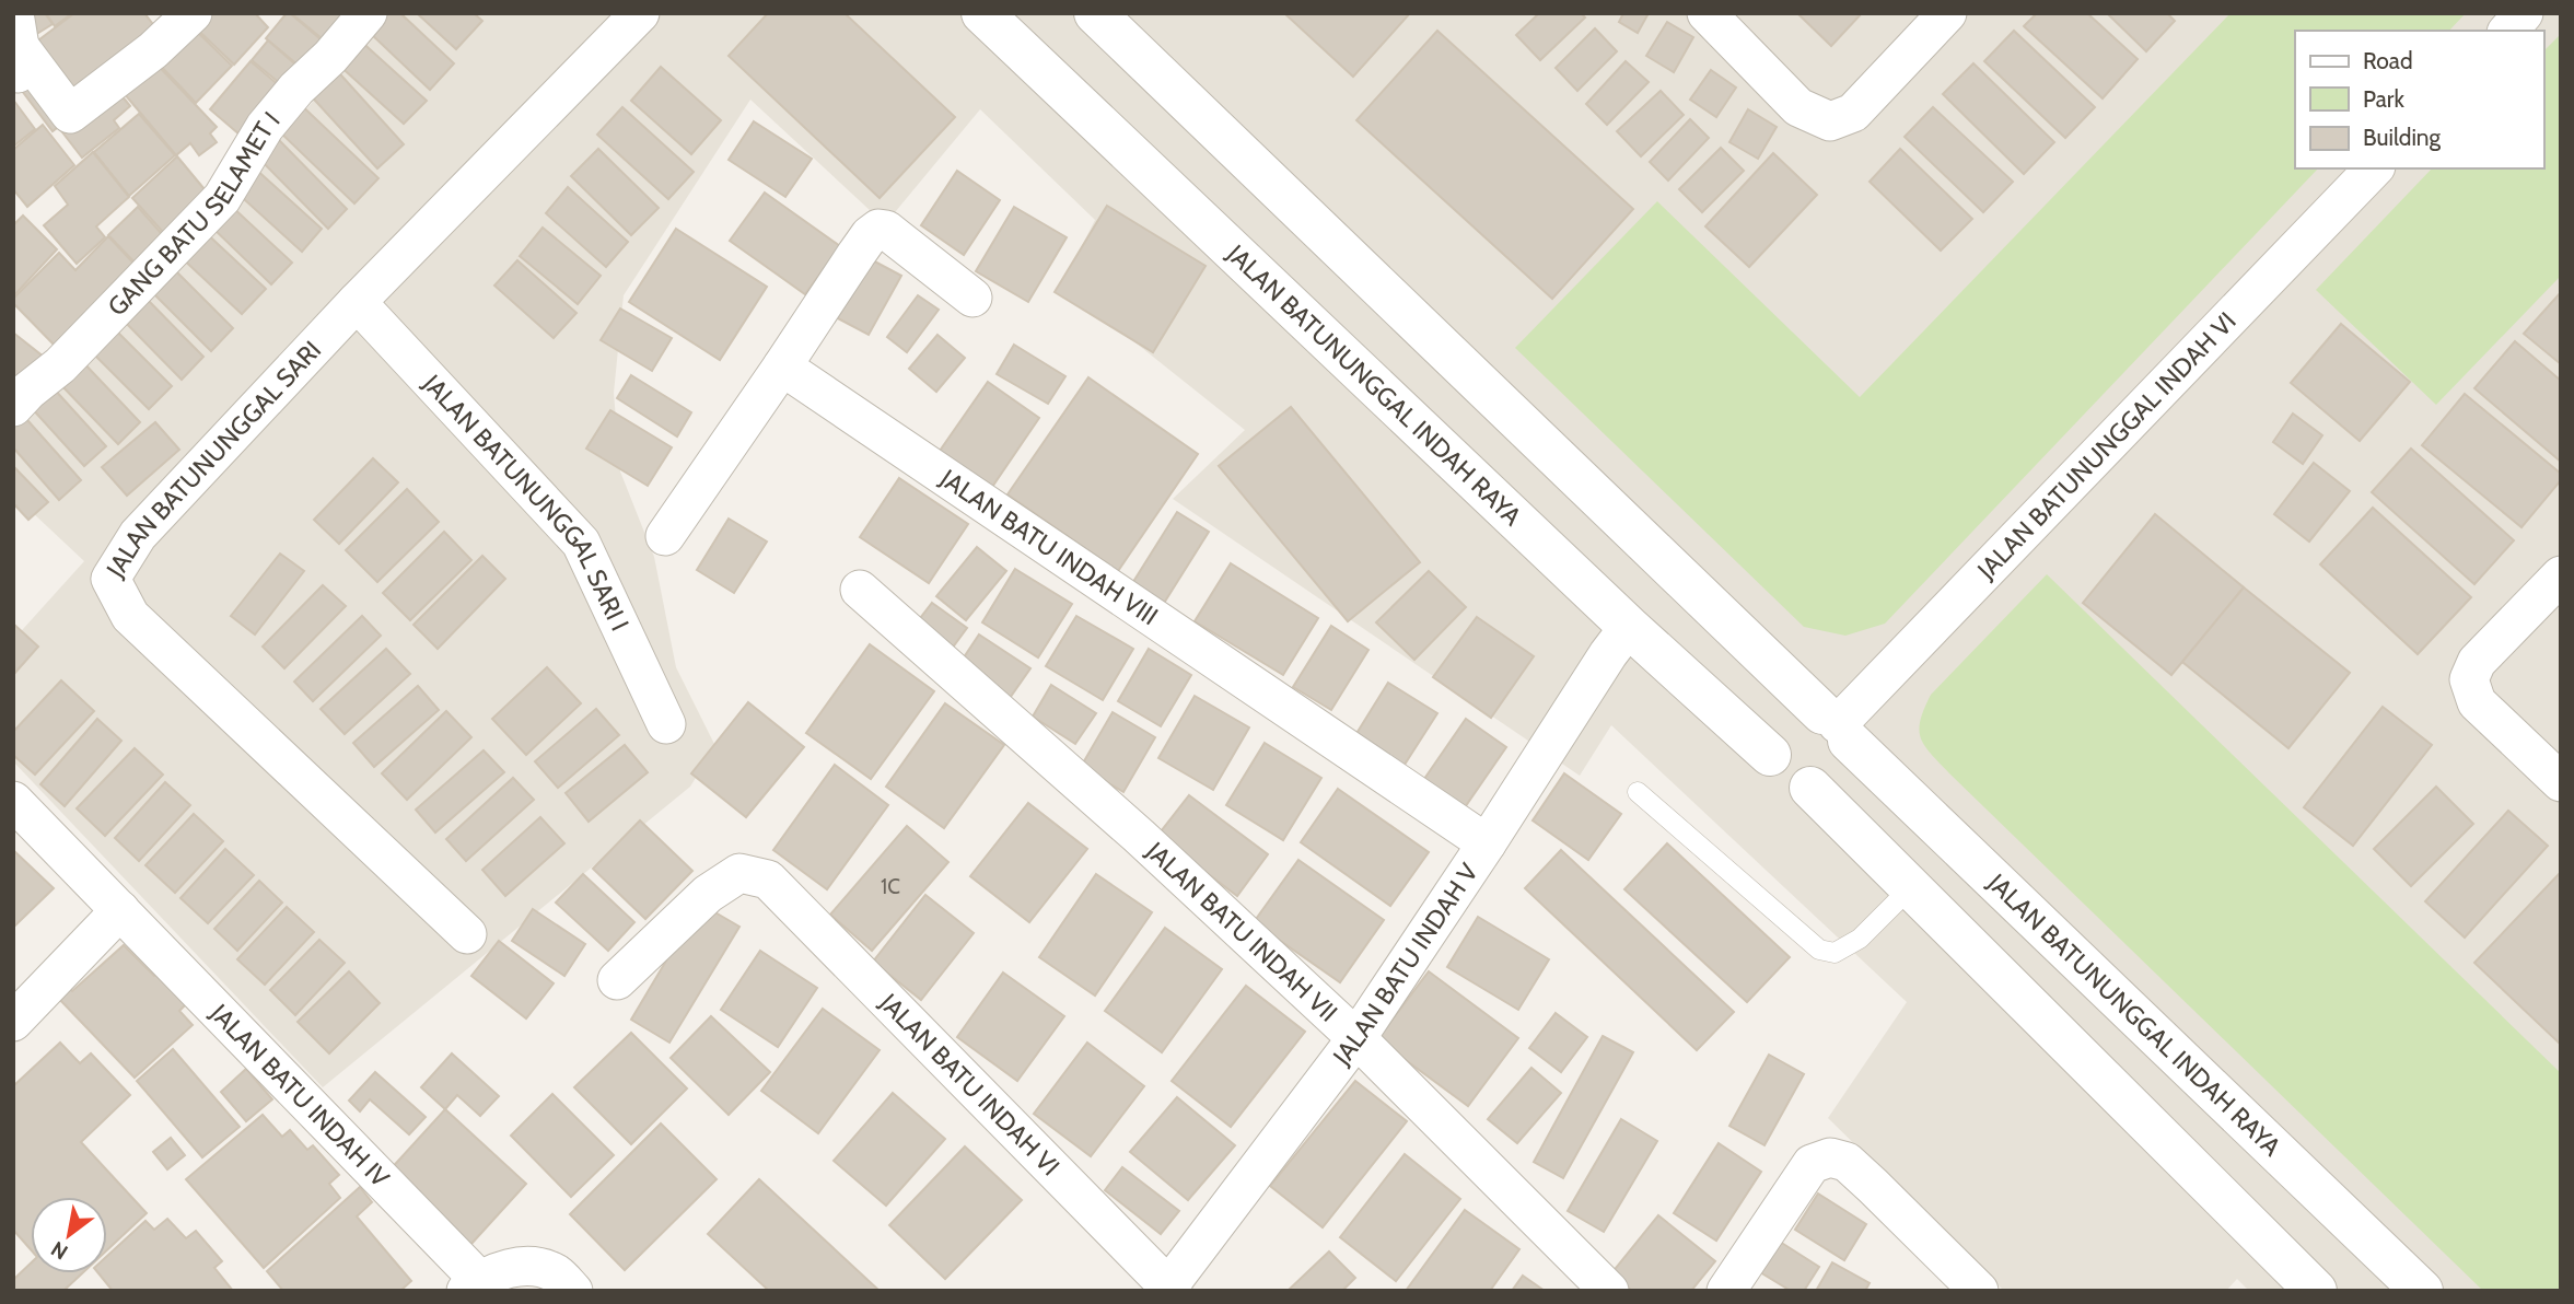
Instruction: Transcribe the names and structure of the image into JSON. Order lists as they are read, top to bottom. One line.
{"streets":{"street":["GANG BATU SELAMET I","JALAN BATUNUNGGAL INDAH RAYA","JALAN BATUNUNGGAL INDAH VI","JALAN BATUNUNGGAL SARI","JALAN BATUNUNGGAL SARI I","JALAN BATU INDAH VIII","JALAN BATU INDAH VII","JALAN BATU INDAH V","JALAN BATU INDAH VI","JALAN BATU INDAH IV"]},"crossings":[["JALAN BATUNUNGGAL INDAH RAYA","JALAN BATUNUNGGAL INDAH VI"],["JALAN BATUNUNGGAL INDAH RAYA","JALAN BATU INDAH V"],["JALAN BATUNUNGGAL SARI","JALAN BATUNUNGGAL SARI I"],["JALAN BATU INDAH VIII","JALAN BATU INDAH V"],["JALAN BATU INDAH VII","JALAN BATU INDAH V"],["JALAN BATU INDAH V","JALAN BATU INDAH VI"]],"house_numbers":["1C"],"legend":["Road","Park","Building"],"north":"bottom left"}
